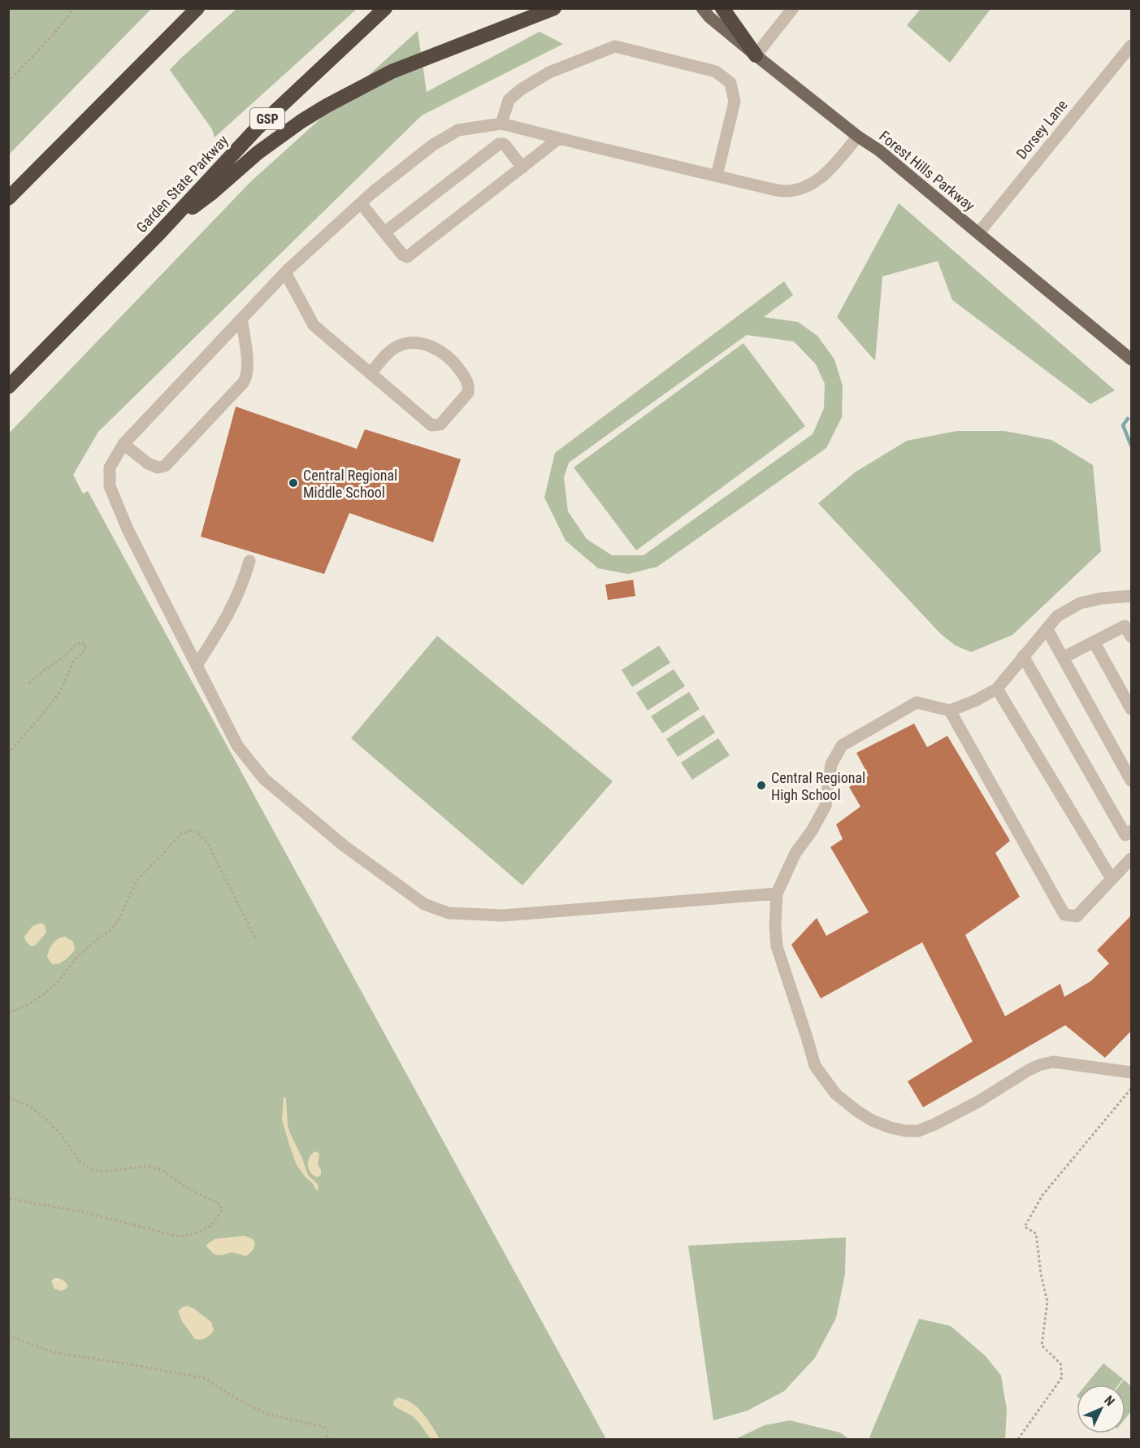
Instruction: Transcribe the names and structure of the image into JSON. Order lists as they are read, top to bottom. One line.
{"streets":{"highway":["GSP","Garden State Parkway"],"main road":["Forest Hills Parkway"],"street":["Dorsey Lane"]},"crossings":[["Dorsey Lane","Forest Hills Parkway"]],"places":["Central Regional Middle School","Central Regional High School"],"north":"top right"}
